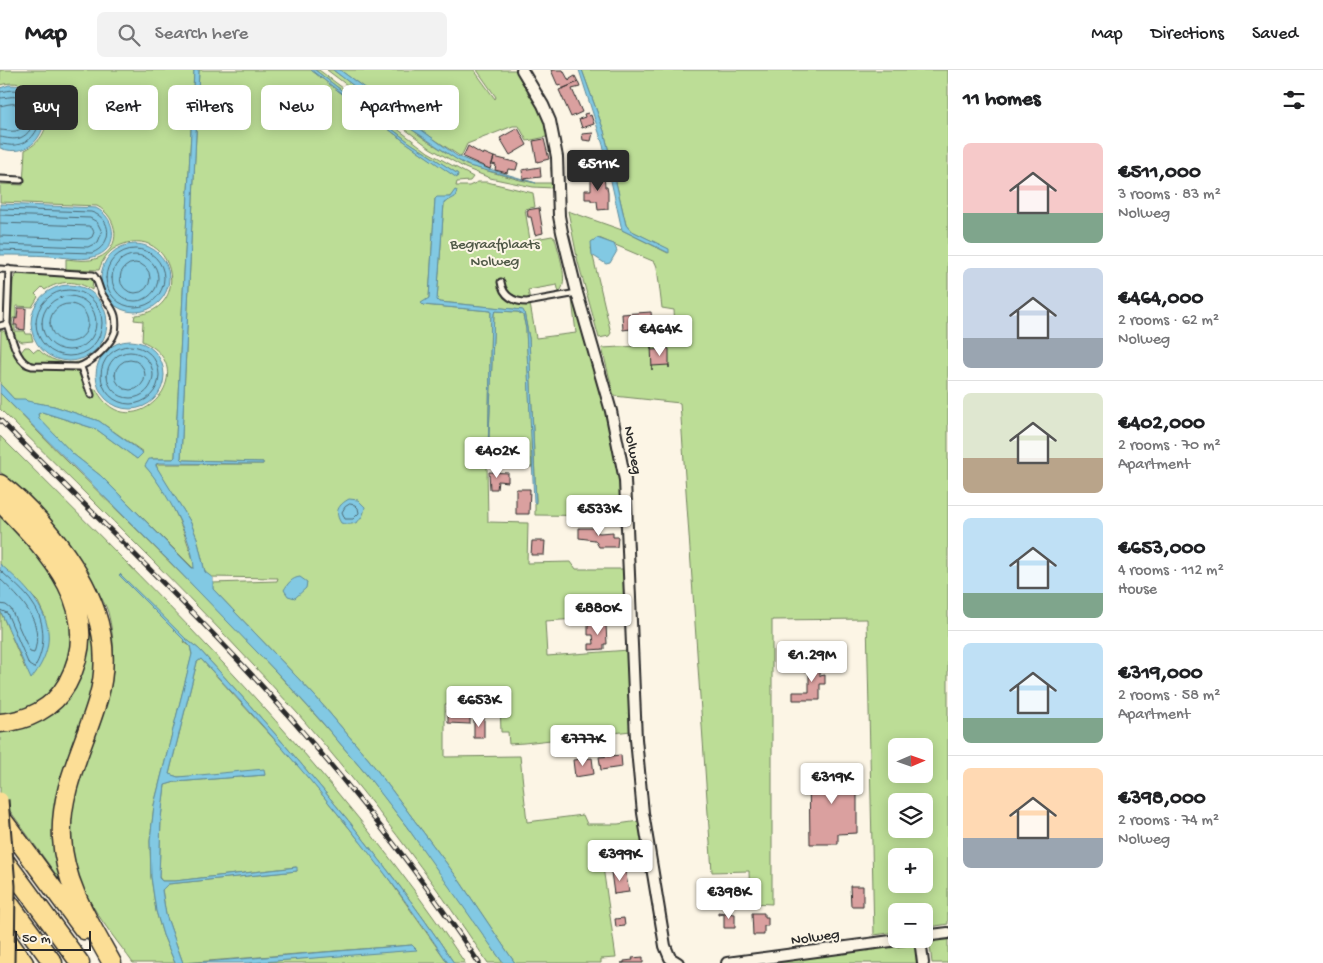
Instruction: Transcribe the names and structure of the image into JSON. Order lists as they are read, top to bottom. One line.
{"streets":{"street":["Nolweg"]},"parks":["Begraafplaats Nolweg"],"scale_bar":"50 m","north":"right","page":{"header":"Map","search":"Search here","nav":["Map","Directions","Saved"],"heading":"11 homes","chip":["Buy","Rent","Filters","New","Apartment"],"list":[{"name":"€511,000","note":"3 rooms · 83 m² · Nolweg"},{"name":"€464,000","note":"2 rooms · 62 m² · Nolweg"},{"name":"€402,000","note":"2 rooms · 70 m² · Apartment"},{"name":"€653,000","note":"4 rooms · 112 m² · House"},{"name":"€319,000","note":"2 rooms · 58 m² · Apartment"},{"name":"€398,000","note":"2 rooms · 74 m² · Nolweg"}],"price":["€511K","€464K","€402K","€533K","€880K","€1.29M","€653K","€777K","€319K","€399K","€398K"],"map_buttons":["+","−"],"scale":"50 m"}}
